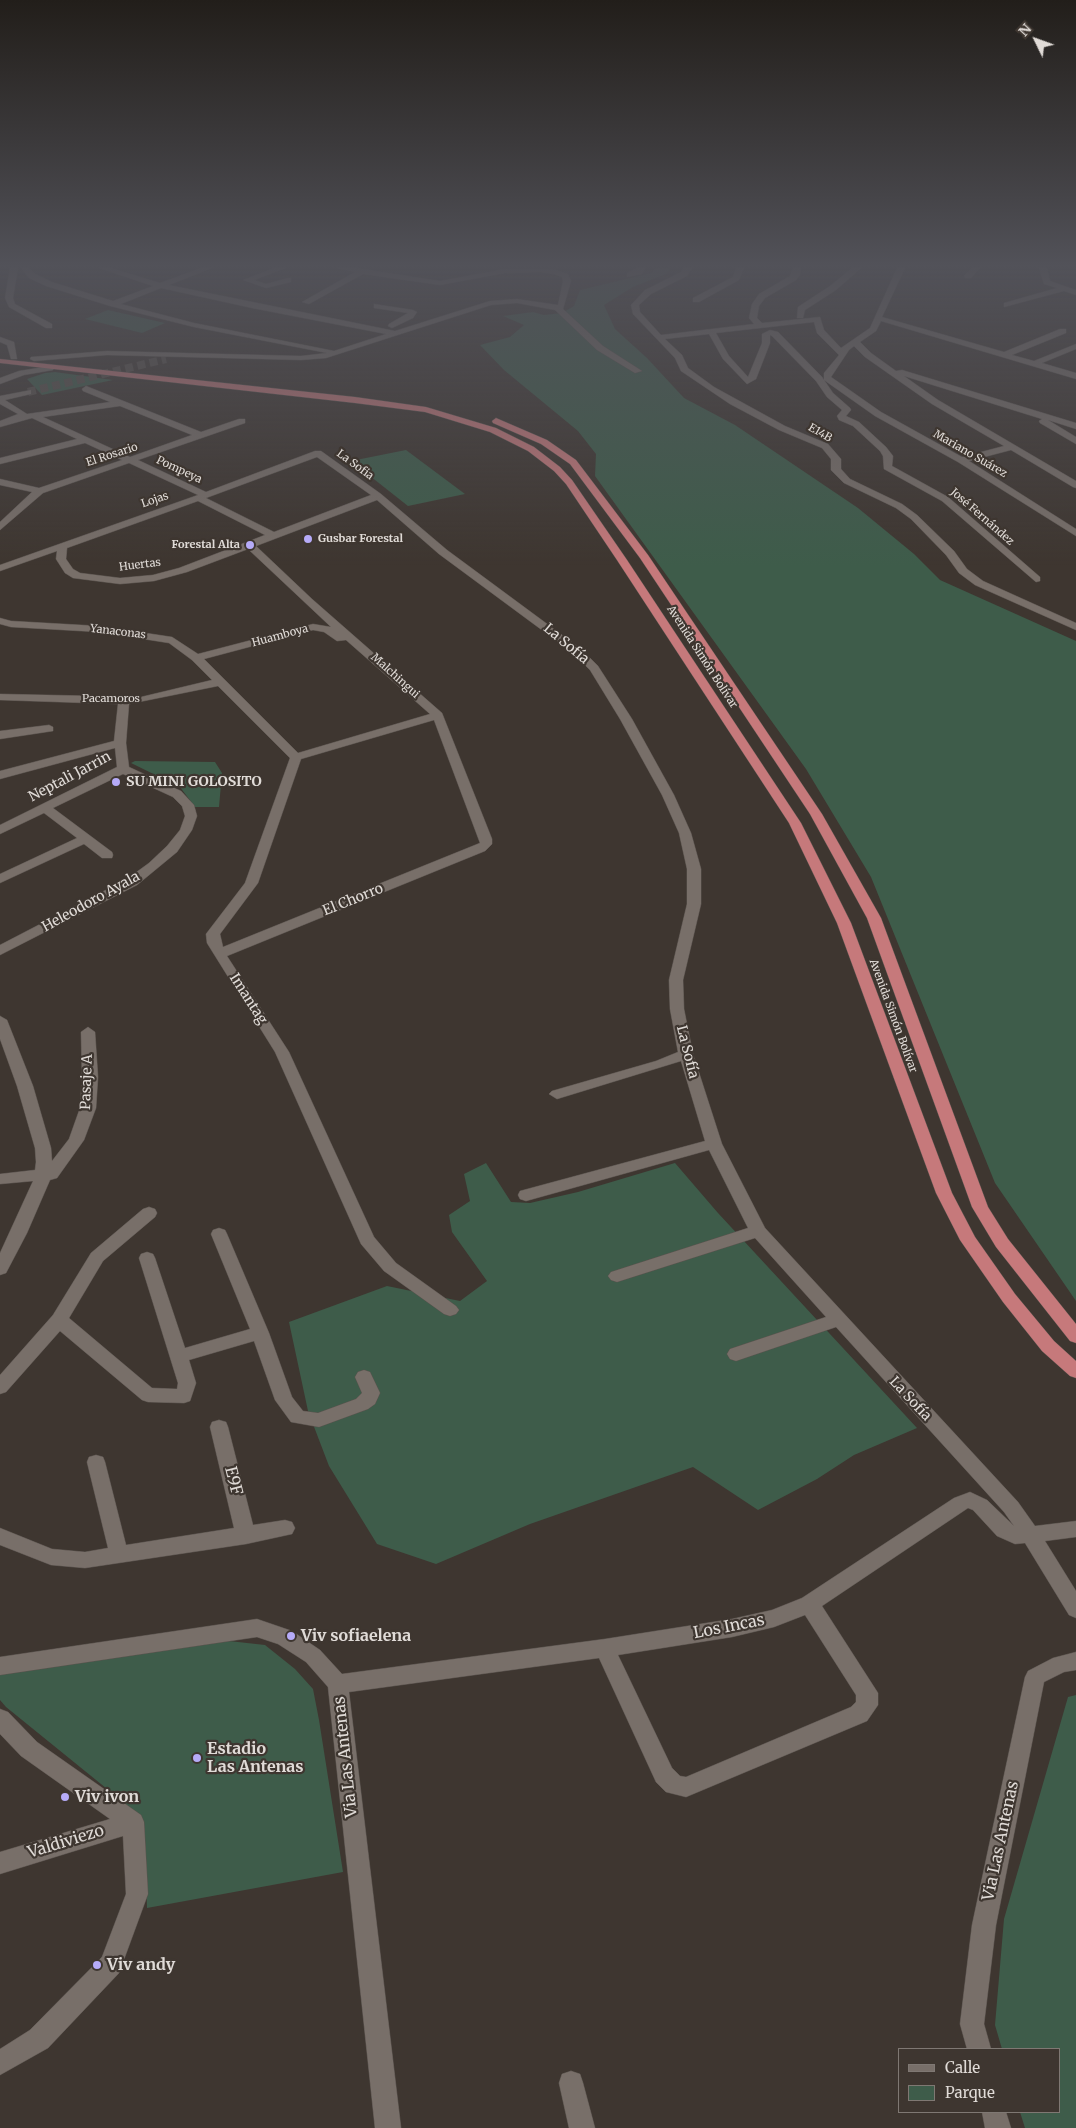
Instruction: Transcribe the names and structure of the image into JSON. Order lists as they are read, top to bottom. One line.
{"streets":{"highway":["Avenida Simón Bolívar"],"street":["E14B","Mariano Suárez","El Rosario","La Sofia","Pompeya","Lojas","José Fernández","Huertas","Yanaconas","Huamboya","La Sofía","Malchingui","Pacamoros","Neptali Jarrin","El Chorro","Heleodoro Ayala","Imantag","Pasaje A","E9F","Los Incas","Via Las Antenas","Valdiviezo"]},"crossings":[["Mariano Suárez","José Fernández"],["El Rosario","Pompeya"],["La Sofia","Lojas"],["La Sofia","Huertas"],["La Sofia","La Sofía"],["Pompeya","Lojas"],["Pompeya","Huertas"],["Lojas","Huertas"],["Huertas","La Sofía"],["Huertas","Malchingui"],["Yanaconas","Huamboya"],["Yanaconas","Pacamoros"],["Huamboya","Malchingui"],["La Sofía","Los Incas"],["Malchingui","El Chorro"],["Pacamoros","Neptali Jarrin"],["Neptali Jarrin","Heleodoro Ayala"],["El Chorro","Imantag"],["Los Incas","Via Las Antenas"]],"places":["Gusbar Forestal","Forestal Alta","SU MINI GOLOSITO","Viv sofiaelena","Estadio Las Antenas","Viv ivon","Viv andy"],"legend":["Calle","Parque"],"north":"top left"}
